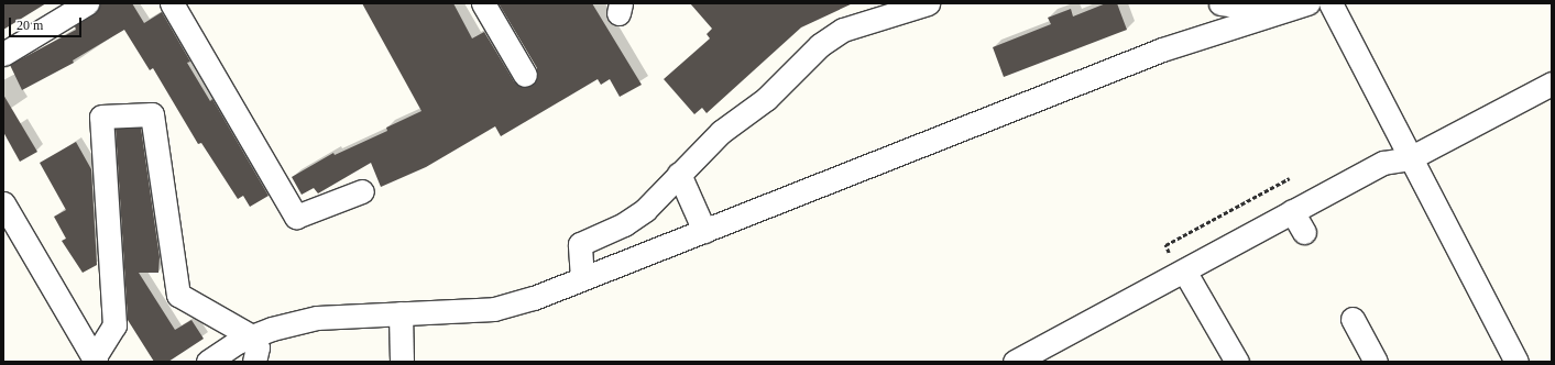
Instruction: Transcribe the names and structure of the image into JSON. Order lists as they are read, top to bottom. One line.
{"scale_bar":"20 m"}
